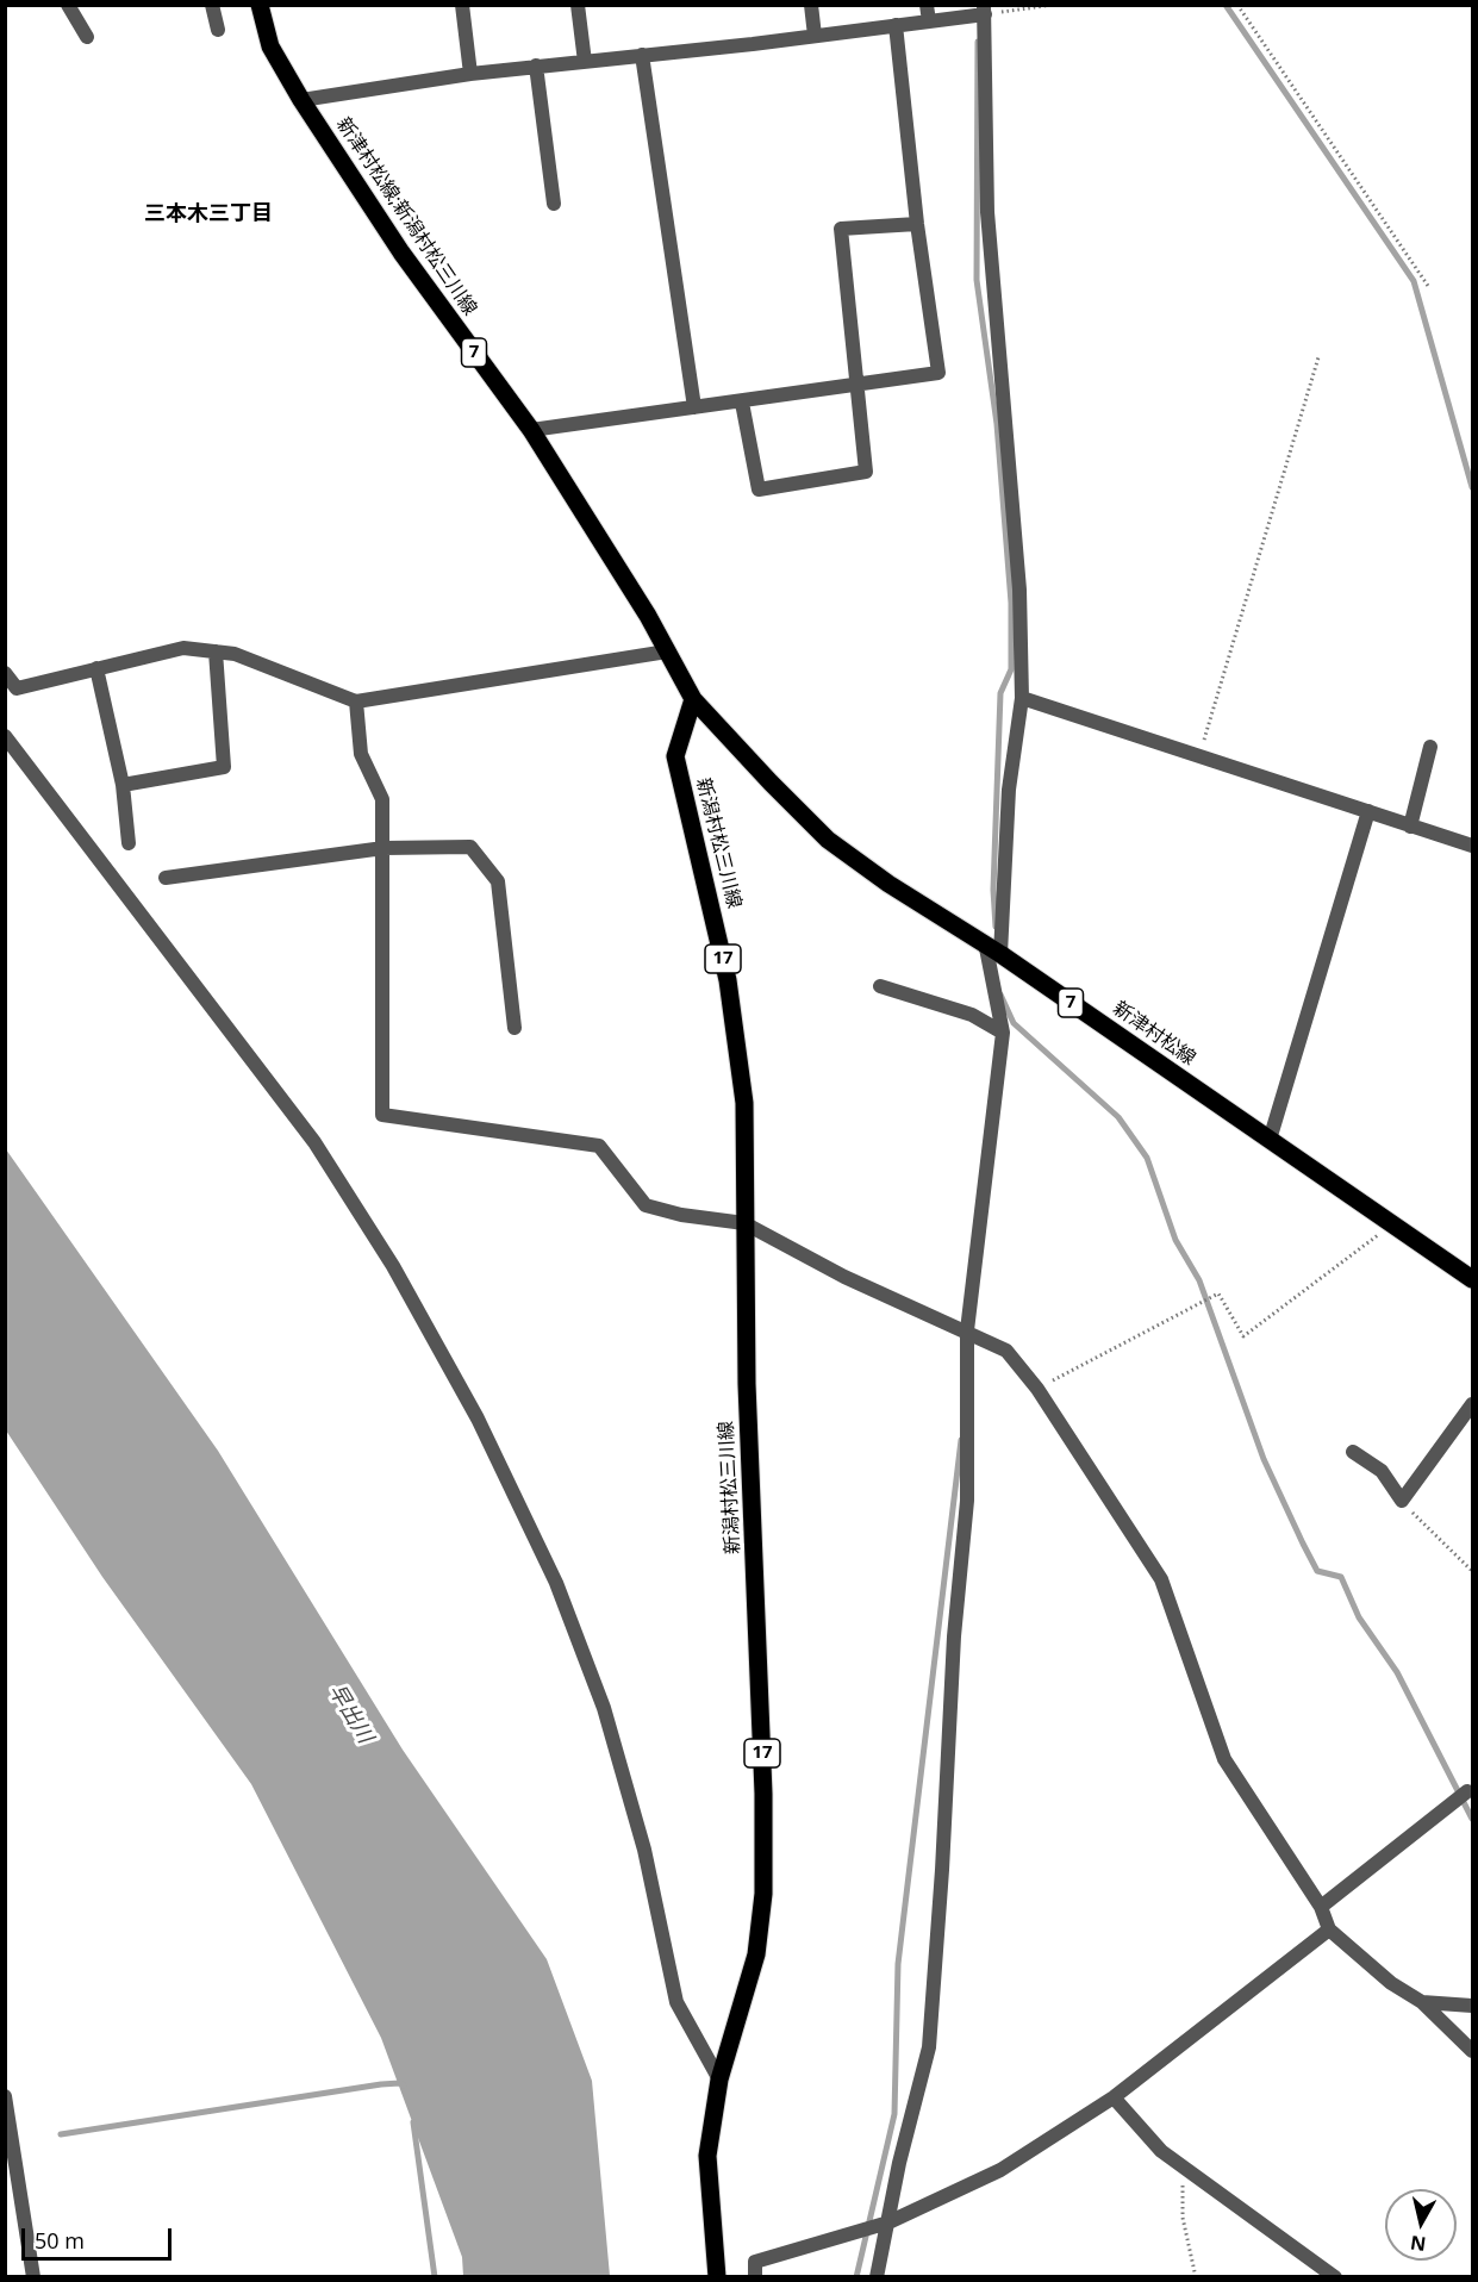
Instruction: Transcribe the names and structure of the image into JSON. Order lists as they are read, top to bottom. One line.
{"streets":{"main road":["新津村松線;新潟村松三川線","7","新潟村松三川線","17","新津村松線"]},"crossings":[["新津村松線;新潟村松三川線","新潟村松三川線"],["新津村松線;新潟村松三川線","新津村松線"],["新潟村松三川線","新津村松線"]],"districts":["三本木三丁目"],"water":["早出川"],"scale_bar":"50 m","north":"bottom"}
